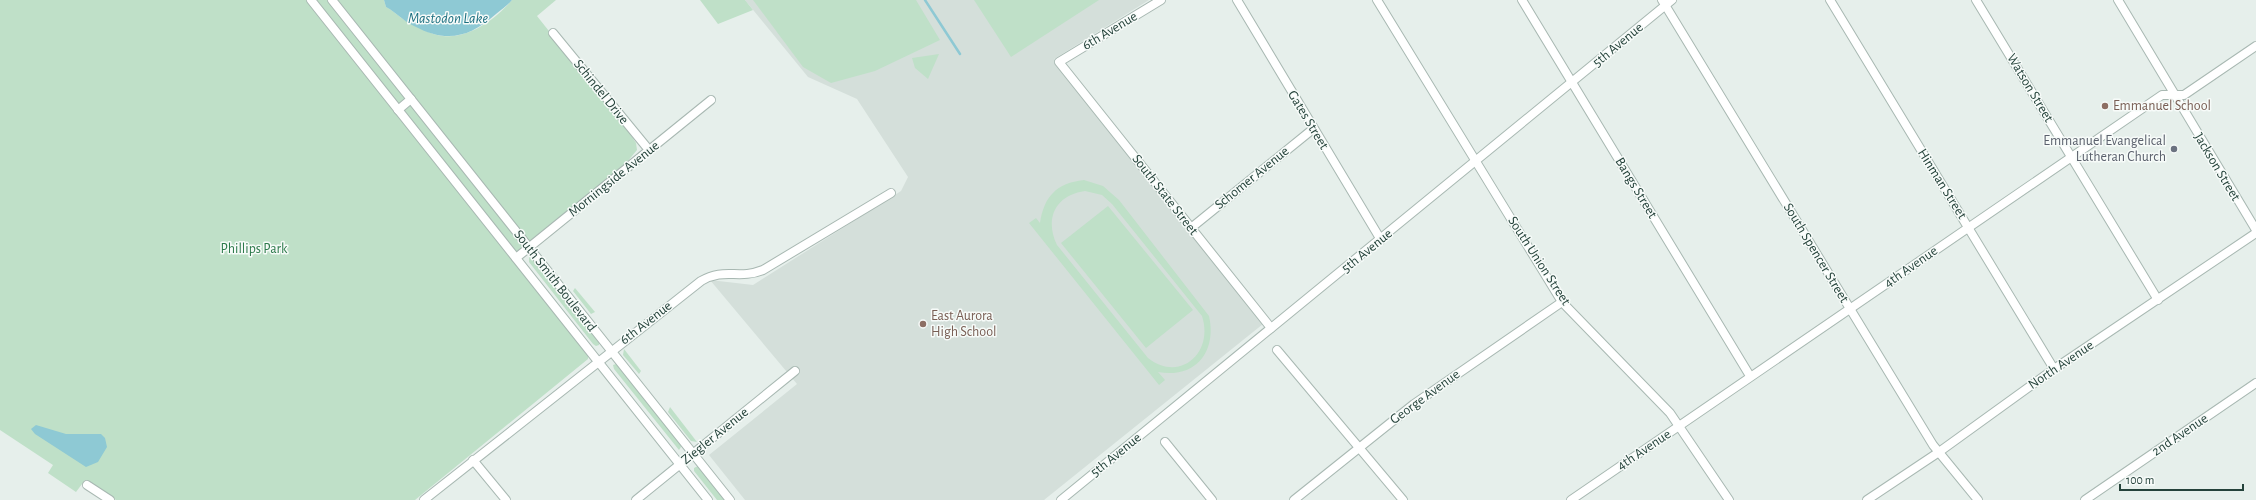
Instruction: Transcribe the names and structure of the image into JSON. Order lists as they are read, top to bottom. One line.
{"streets":{"street":["6th Avenue","5th Avenue","Watson Street","Schindel Drive","Gates Street","Jackson Street","Schomer Avenue","Morningside Avenue","Hinman Street","Bangs Street","South State Street","South Spencer Street","South Union Street","4th Avenue","South Smith Boulevard","North Avenue","George Avenue","2nd Avenue","Ziegler Avenue"]},"crossings":[["6th Avenue","South State Street"],["6th Avenue","South Smith Boulevard"],["5th Avenue","Gates Street"],["5th Avenue","Bangs Street"],["5th Avenue","South State Street"],["5th Avenue","South Spencer Street"],["5th Avenue","South Union Street"],["Watson Street","4th Avenue"],["Watson Street","North Avenue"],["Schindel Drive","Morningside Avenue"],["Gates Street","Schomer Avenue"],["Jackson Street","4th Avenue"],["Jackson Street","North Avenue"],["Schomer Avenue","South State Street"],["Morningside Avenue","South Smith Boulevard"],["Hinman Street","4th Avenue"],["Hinman Street","North Avenue"],["Bangs Street","4th Avenue"],["South Spencer Street","4th Avenue"],["South Spencer Street","North Avenue"],["South Union Street","4th Avenue"],["South Union Street","George Avenue"],["South Smith Boulevard","Ziegler Avenue"]],"water":["Mastodon Lake"],"parks":["Phillips Park"],"places":["Emmanuel School","Emmanuel Evangelical Lutheran Church","East Aurora High School"],"scale_bar":"100 m"}
